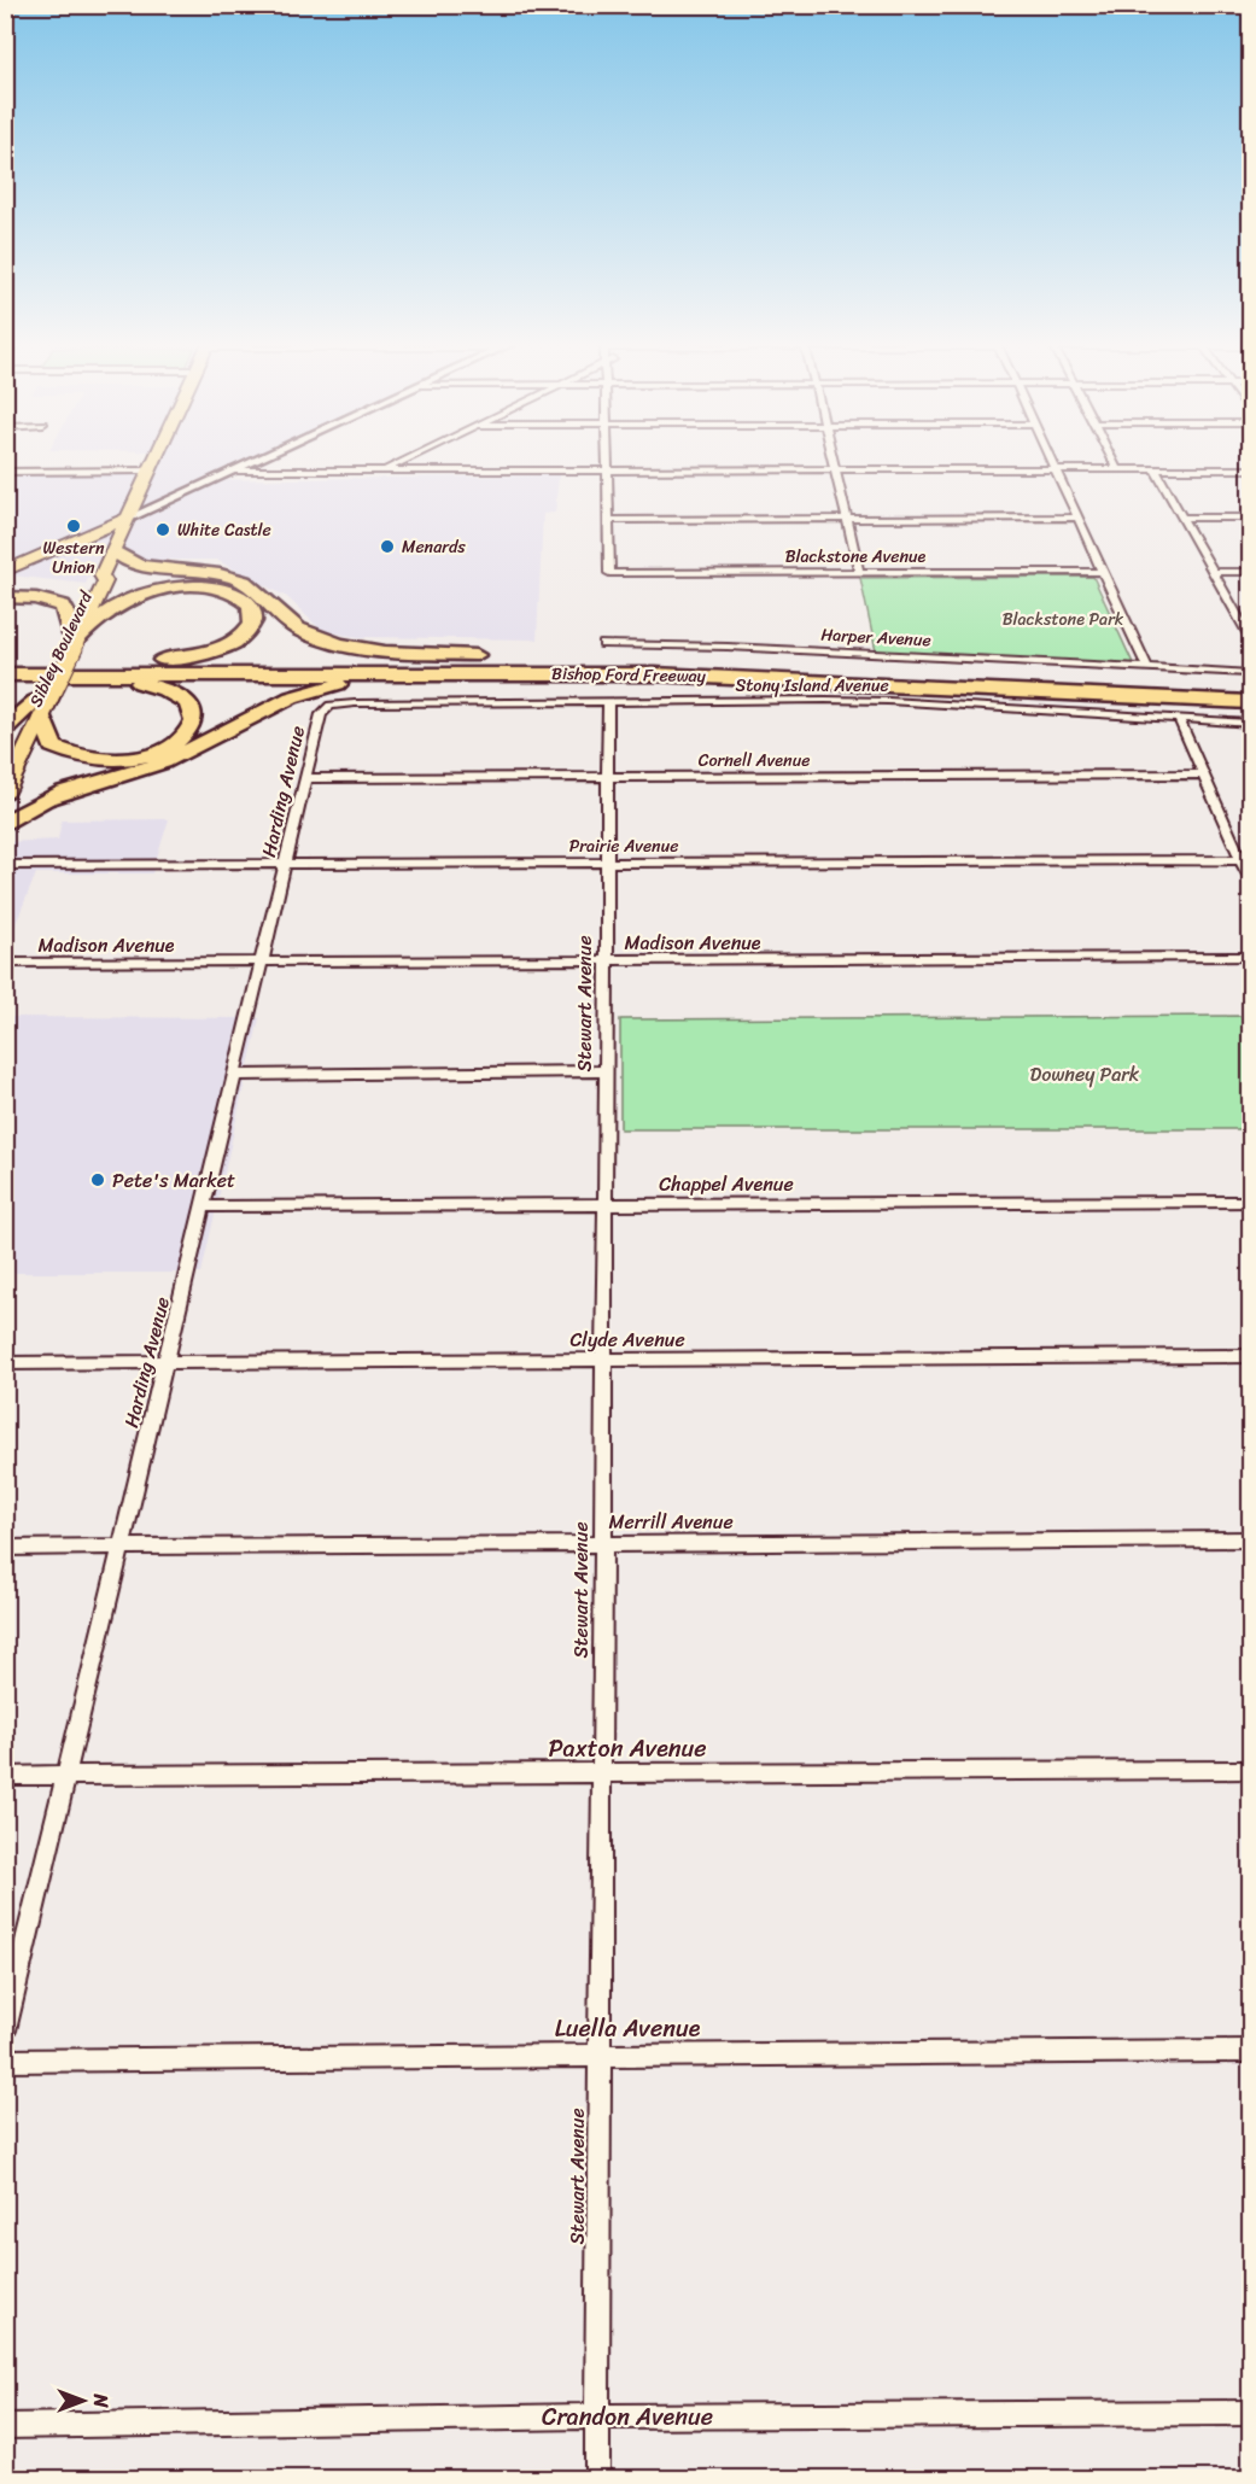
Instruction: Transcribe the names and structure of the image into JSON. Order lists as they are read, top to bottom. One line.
{"streets":{"highway":["Bishop Ford Freeway"],"main road":["Sibley Boulevard"],"street":["Blackstone Avenue","Harper Avenue","Stony Island Avenue","Cornell Avenue","Harding Avenue","Prairie Avenue","Madison Avenue","Stewart Avenue","Chappel Avenue","Clyde Avenue","Merrill Avenue","Paxton Avenue","Luella Avenue","Crandon Avenue"]},"crossings":[["Harper Avenue","Bishop Ford Freeway"],["Stony Island Avenue","Harding Avenue"],["Stony Island Avenue","Stewart Avenue"],["Cornell Avenue","Harding Avenue"],["Cornell Avenue","Stewart Avenue"],["Harding Avenue","Prairie Avenue"],["Harding Avenue","Madison Avenue"],["Harding Avenue","Chappel Avenue"],["Harding Avenue","Clyde Avenue"],["Harding Avenue","Merrill Avenue"],["Harding Avenue","Paxton Avenue"],["Prairie Avenue","Stewart Avenue"],["Madison Avenue","Stewart Avenue"],["Stewart Avenue","Chappel Avenue"],["Stewart Avenue","Clyde Avenue"],["Stewart Avenue","Merrill Avenue"],["Stewart Avenue","Paxton Avenue"],["Stewart Avenue","Luella Avenue"],["Stewart Avenue","Crandon Avenue"]],"parks":["Blackstone Park","Downey Park"],"places":["Western Union","White Castle","Menards","Pete's Market"],"north":"right"}
